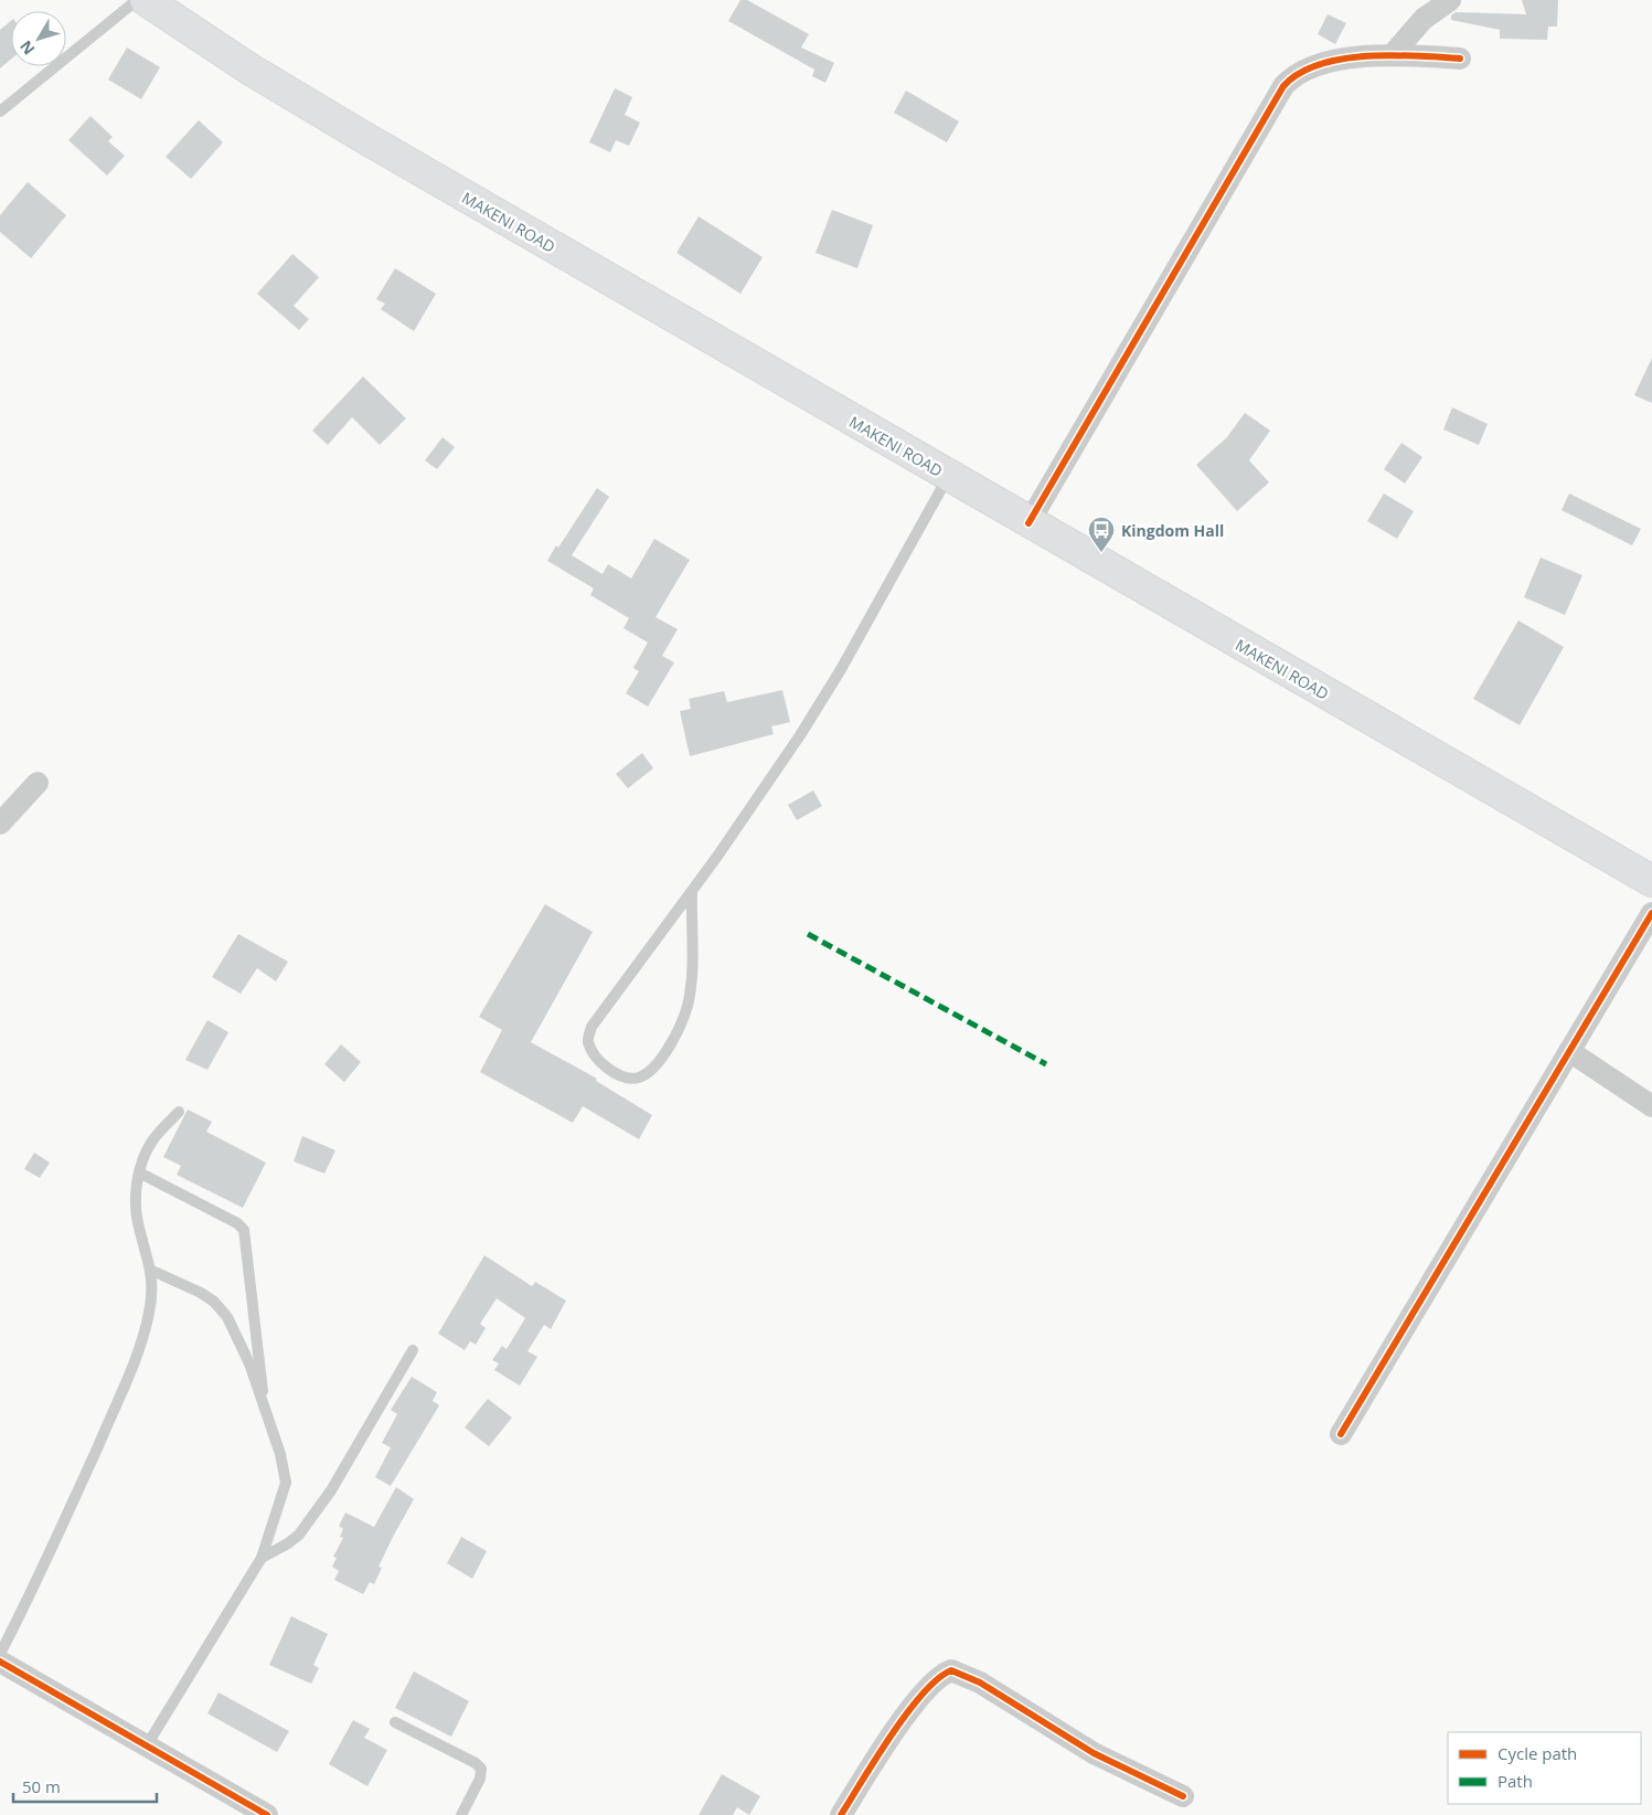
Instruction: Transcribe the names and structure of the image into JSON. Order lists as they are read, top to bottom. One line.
{"streets":{"main road":["MAKENI ROAD"]},"places":{"bus stop":["Kingdom Hall"]},"legend":["Cycle path","Path"],"scale_bar":"50 m","north":"bottom left"}
